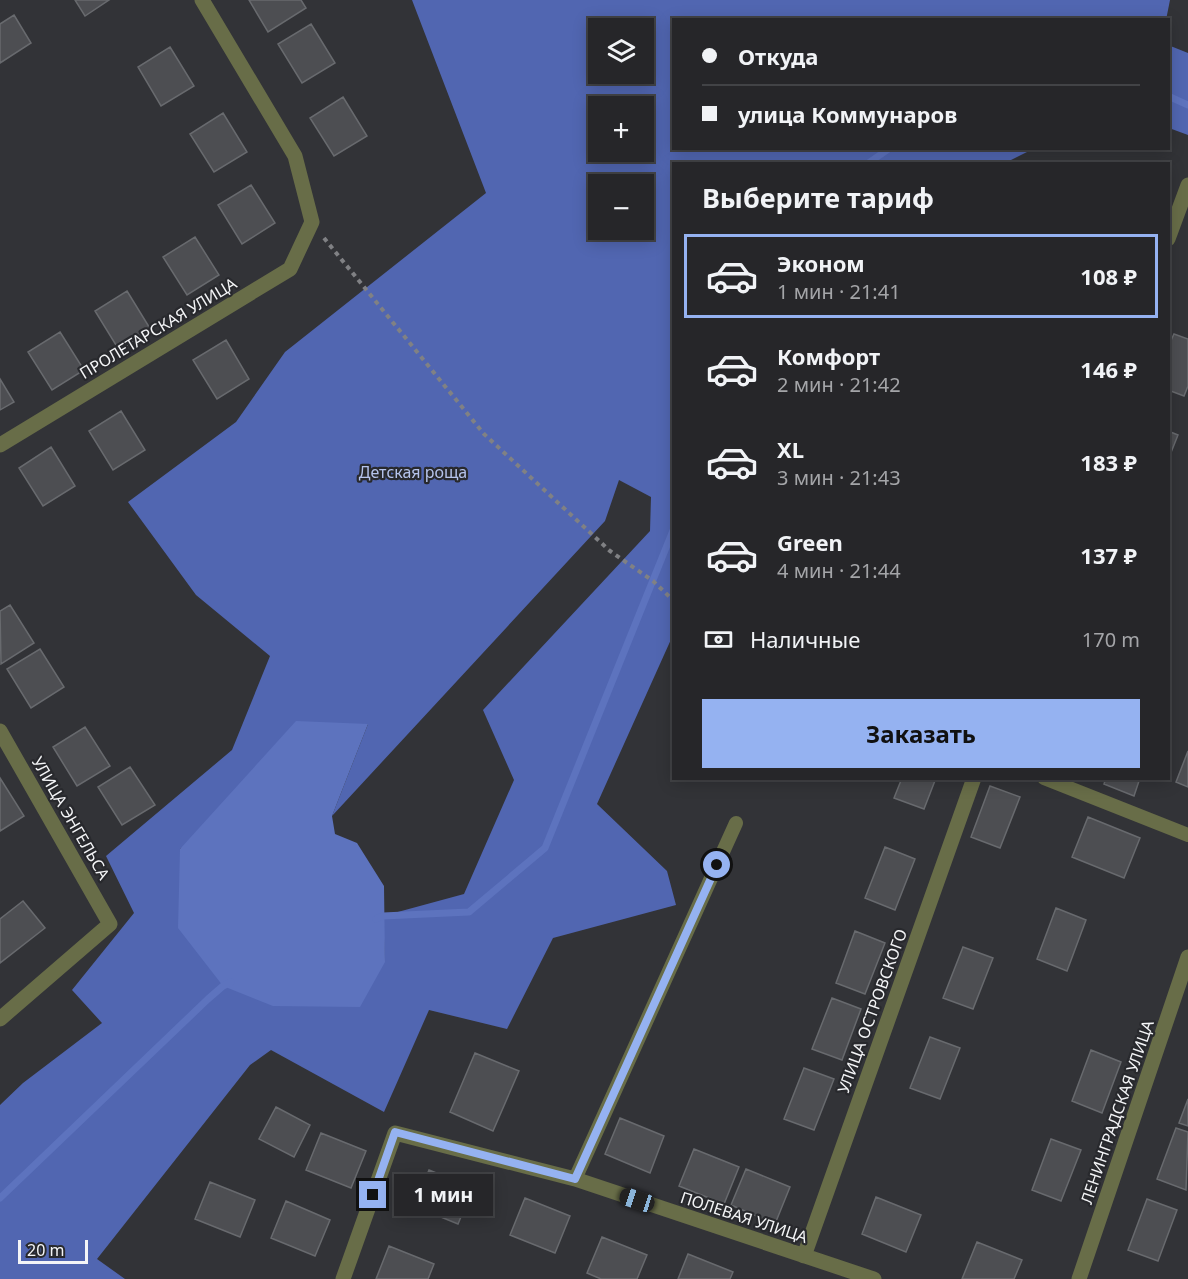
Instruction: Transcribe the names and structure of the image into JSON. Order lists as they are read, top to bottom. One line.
{"streets":{"street":["ПРОЛЕТАРСКАЯ УЛИЦА","УЛИЦА ЭНГЕЛЬСА","УЛИЦА ОСТРОВСКОГО","ЛЕНИНГРАДСКАЯ УЛИЦА","ПОЛЕВАЯ УЛИЦА"]},"crossings":[["УЛИЦА ОСТРОВСКОГО","ПОЛЕВАЯ УЛИЦА"]],"parks":["Детская роща"],"scale_bar":"20 m","page":{"map_buttons":["+","−"],"banner":["Откуда","улица Коммунаров"],"heading":"Выберите тариф","list":[{"name":"Эконом","note":"1 мин · 21:41","value":"108 ₽"},{"name":"Комфорт","note":"2 мин · 21:42","value":"146 ₽"},{"name":"XL","note":"3 мин · 21:43","value":"183 ₽"},{"name":"Green","note":"4 мин · 21:44","value":"137 ₽"}],"pay":["Наличные","170 m"],"buttons":"Заказать","bubble":"1 мин","scale":"20 m"}}
